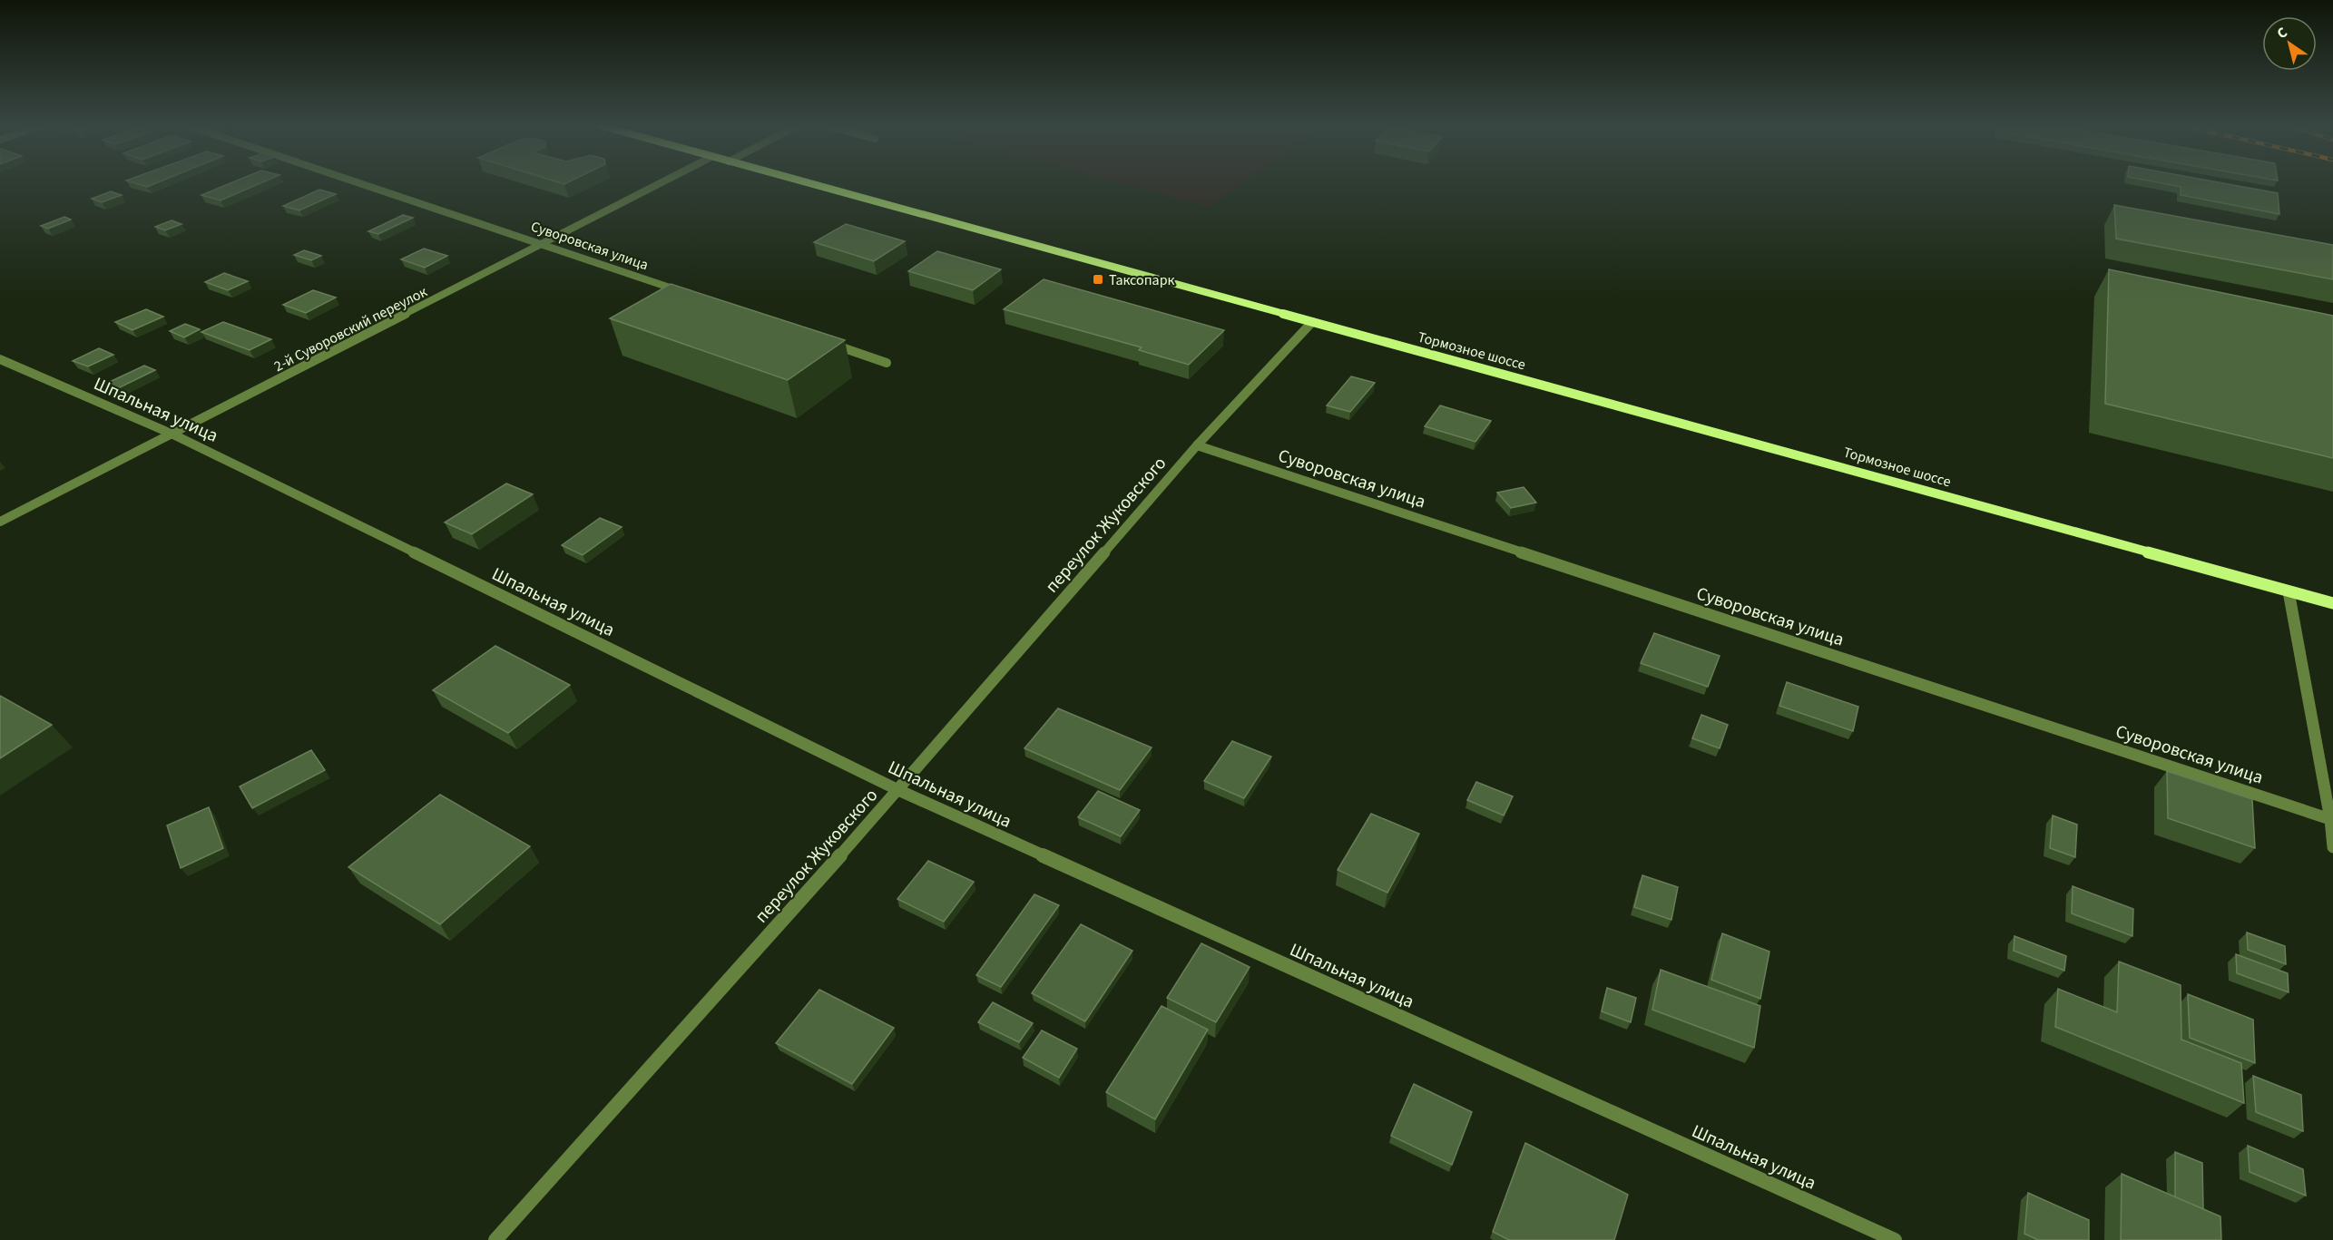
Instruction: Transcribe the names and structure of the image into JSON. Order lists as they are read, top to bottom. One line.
{"streets":{"street":["Суворовская улица","2-й Суворовский переулок","Тормозное шоссе","Шпальная улица","переулок Жуковского"]},"crossings":[["Суворовская улица","2-й Суворовский переулок"],["Суворовская улица","переулок Жуковского"],["2-й Суворовский переулок","Шпальная улица"],["Тормозное шоссе","переулок Жуковского"],["Шпальная улица","переулок Жуковского"]],"places":{"transit":["Таксопарк"]},"north":"top left"}
